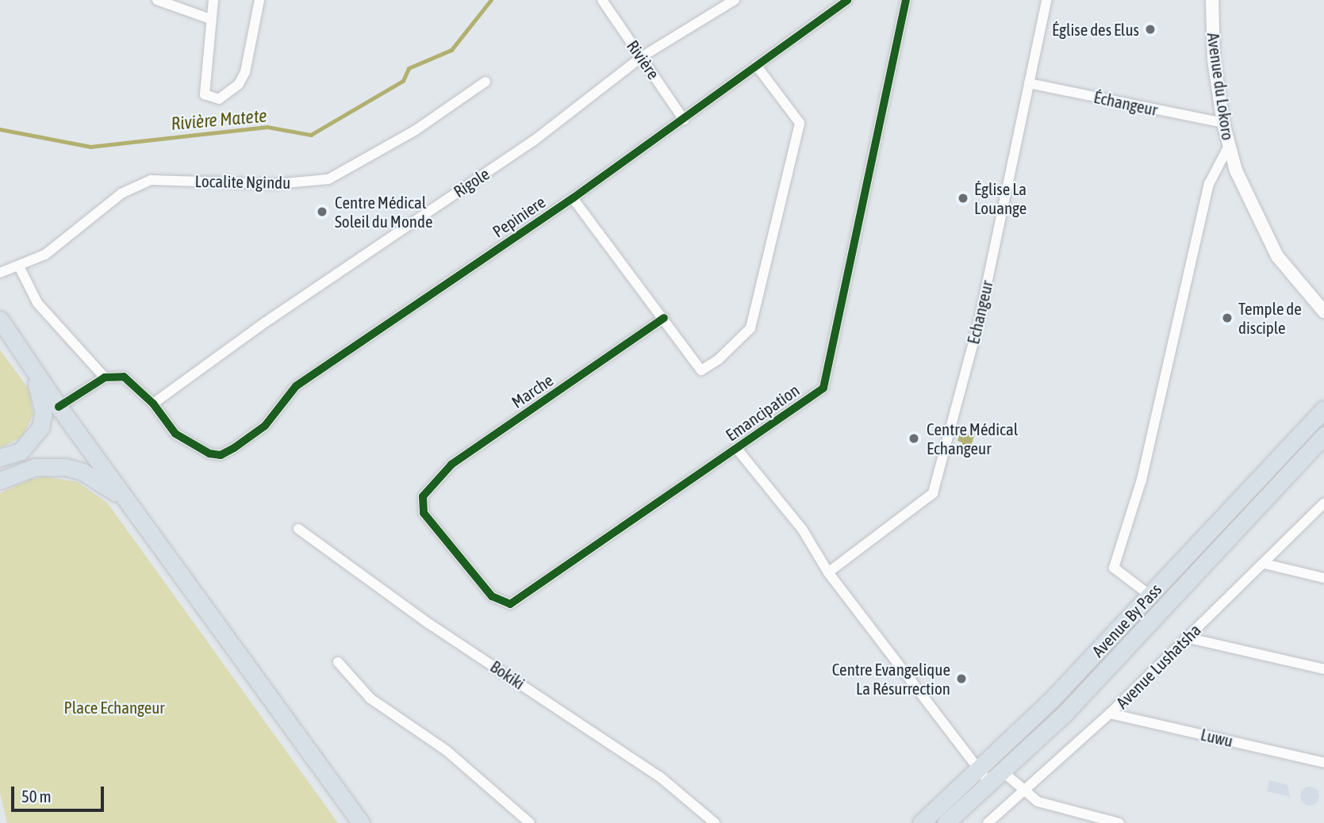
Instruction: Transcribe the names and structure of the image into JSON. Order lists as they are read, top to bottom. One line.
{"streets":{"highway":["Avenue By Pass"],"street":["Rivière","Avenue du Lokoro","Échangeur","Localite Ngindu","Rigole","Pepiniere","Echangeur","Marche","Emancipation","Avenue Lushatsha","Bokiki","Luwu"]},"crossings":[["Rivière","Rigole"],["Rivière","Pepiniere"],["Avenue du Lokoro","Échangeur"],["Échangeur","Echangeur"],["Rigole","Pepiniere"],["Marche","Emancipation"],["Avenue Lushatsha","Luwu"]],"water":["Rivière Matete"],"parks":["Place Echangeur"],"places":["Église des Elus","Église La Louange","Centre Médical Soleil du Monde","Temple de disciple","Centre Médical Echangeur","Centre Evangelique La Résurrection"],"scale_bar":"50 m"}
